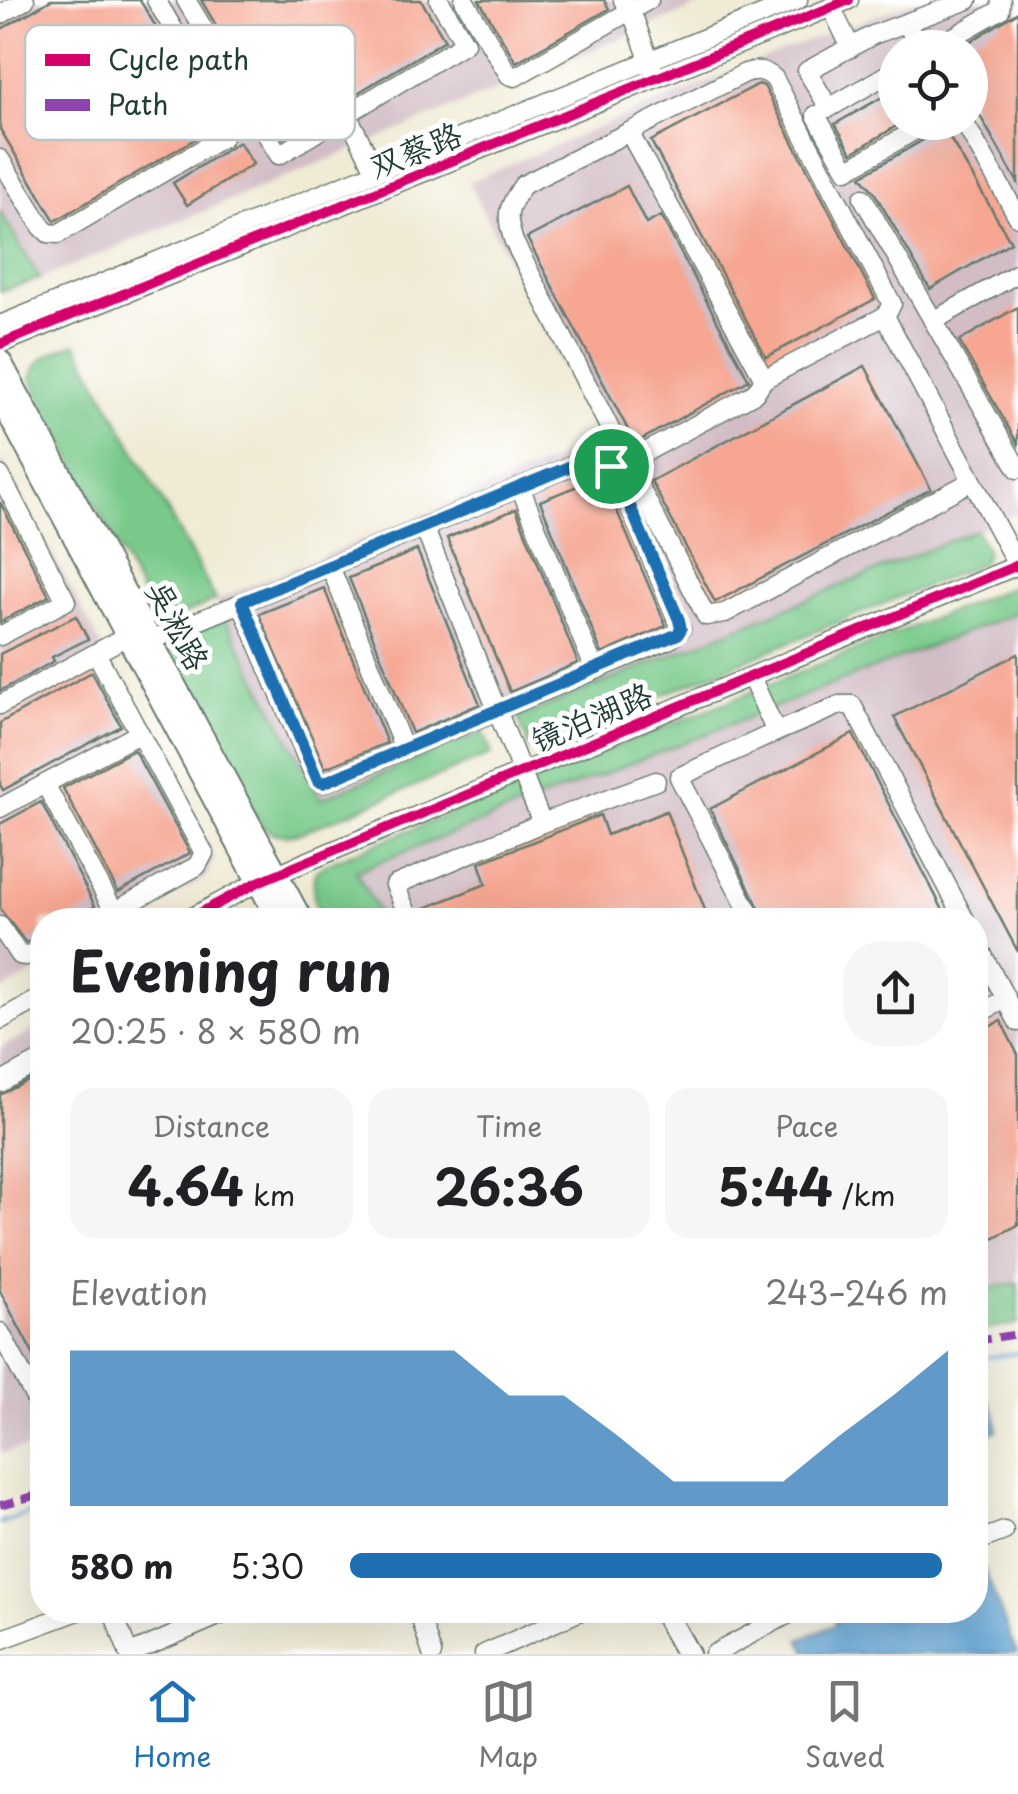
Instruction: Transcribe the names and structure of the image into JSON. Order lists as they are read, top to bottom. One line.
{"streets":{"main road":["吴淞路"],"street":["双蔡路","镜泊湖路"]},"crossings":[["吴淞路","镜泊湖路"]],"legend":["Cycle path","Path"],"page":{"heading":["Evening run","20:25 · 8 × 580 m"],"stats":[["Distance","4.64 km"],["Time","26:36"],["Pace","5:44 /km"]],"chart":["Elevation","243–246 m"],"list":[{"name":"580 m","note":"5:30"}],"tabs":["Home","Map","Saved"]}}
